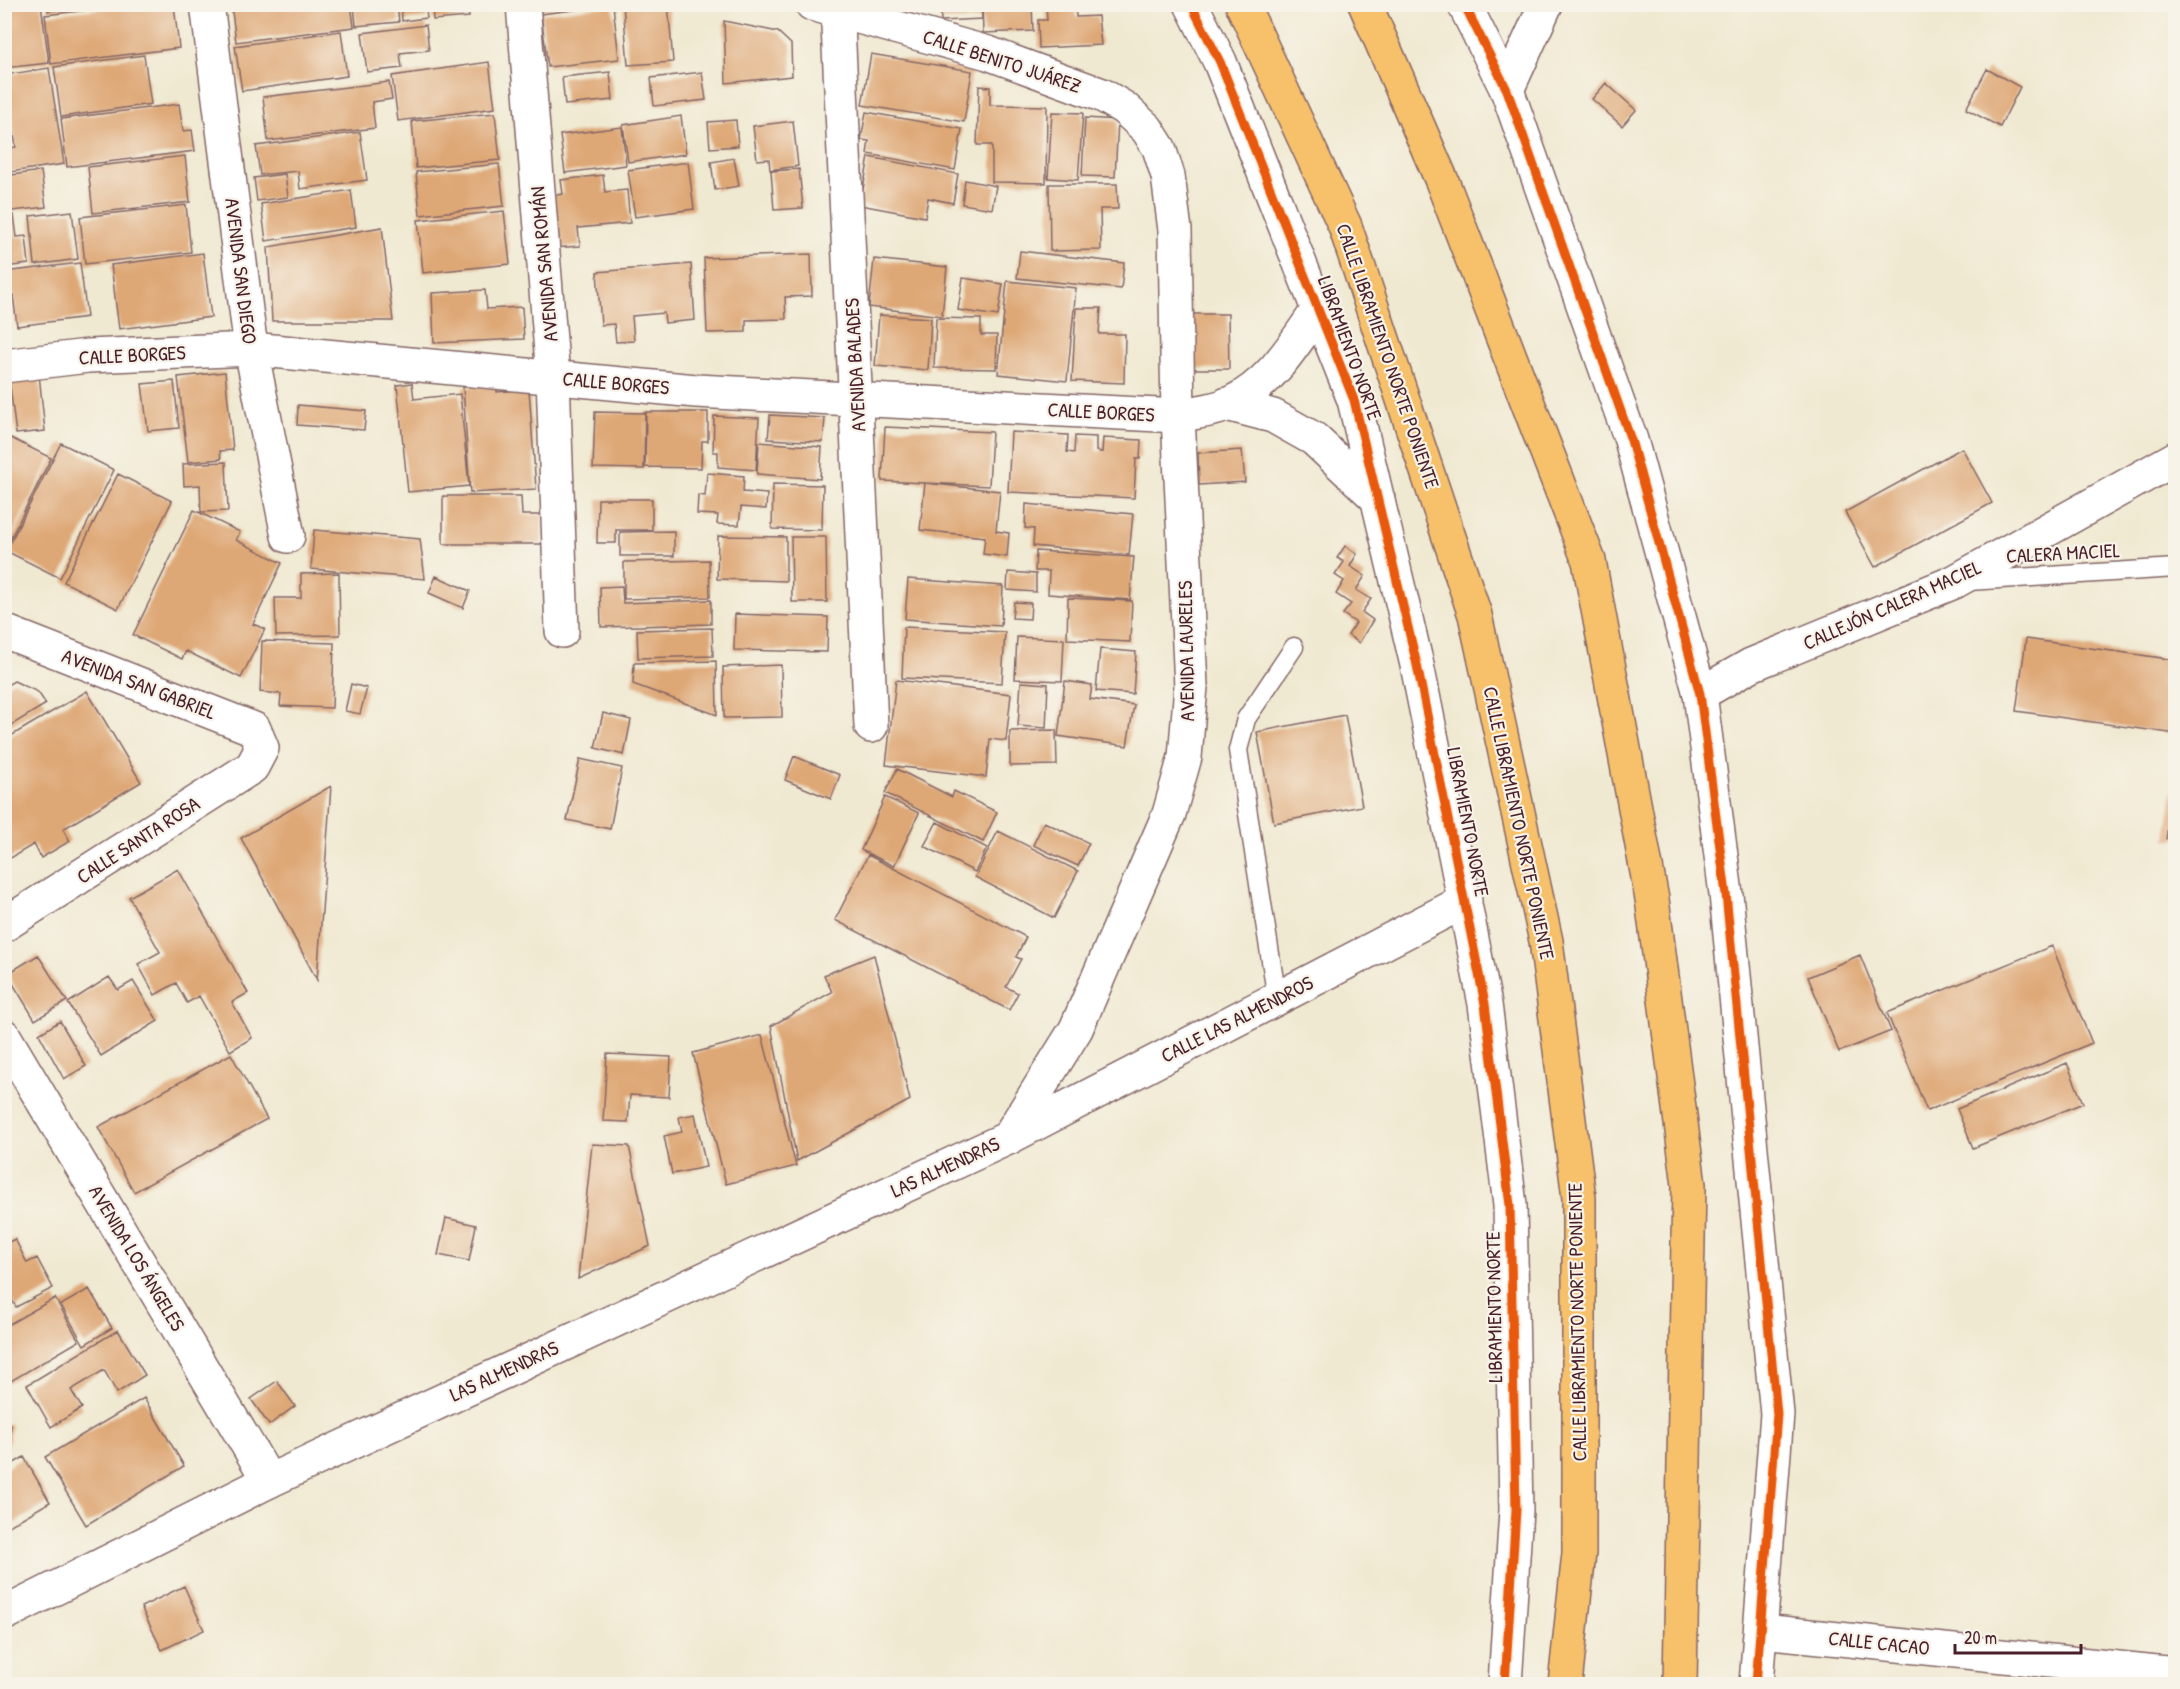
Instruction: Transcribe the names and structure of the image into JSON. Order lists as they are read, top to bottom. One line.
{"streets":{"highway":["CALLE LIBRAMIENTO NORTE PONIENTE"],"street":["CALLE BENITO JUÁREZ","AVENIDA SAN ROMÁN","AVENIDA SAN DIEGO","LIBRAMIENTO NORTE","CALLE BORGES","AVENIDA BALADES","CALLEJÓN CALERA MACIEL","AVENIDA LAURELES","AVENIDA SAN GABRIEL","CALLE SANTA ROSA","CALLE LAS ALMENDROS","LAS ALMENDRAS","AVENIDA LOS ÁNGELES","CALLE CACAO"],"lane":["CALERA MACIEL"]},"crossings":[["CALLE BENITO JUÁREZ","AVENIDA BALADES"],["CALLE BENITO JUÁREZ","AVENIDA LAURELES"],["AVENIDA SAN ROMÁN","CALLE BORGES"],["AVENIDA SAN DIEGO","CALLE BORGES"],["LIBRAMIENTO NORTE","CALLE BORGES"],["LIBRAMIENTO NORTE","CALLE LAS ALMENDROS"],["CALLE BORGES","AVENIDA BALADES"],["CALLE BORGES","AVENIDA LAURELES"],["CALERA MACIEL","CALLEJÓN CALERA MACIEL"],["AVENIDA LAURELES","CALLE LAS ALMENDROS"],["AVENIDA LAURELES","LAS ALMENDRAS"],["AVENIDA SAN GABRIEL","CALLE SANTA ROSA"],["CALLE LAS ALMENDROS","LAS ALMENDRAS"],["LAS ALMENDRAS","AVENIDA LOS ÁNGELES"]],"scale_bar":"20 m"}
